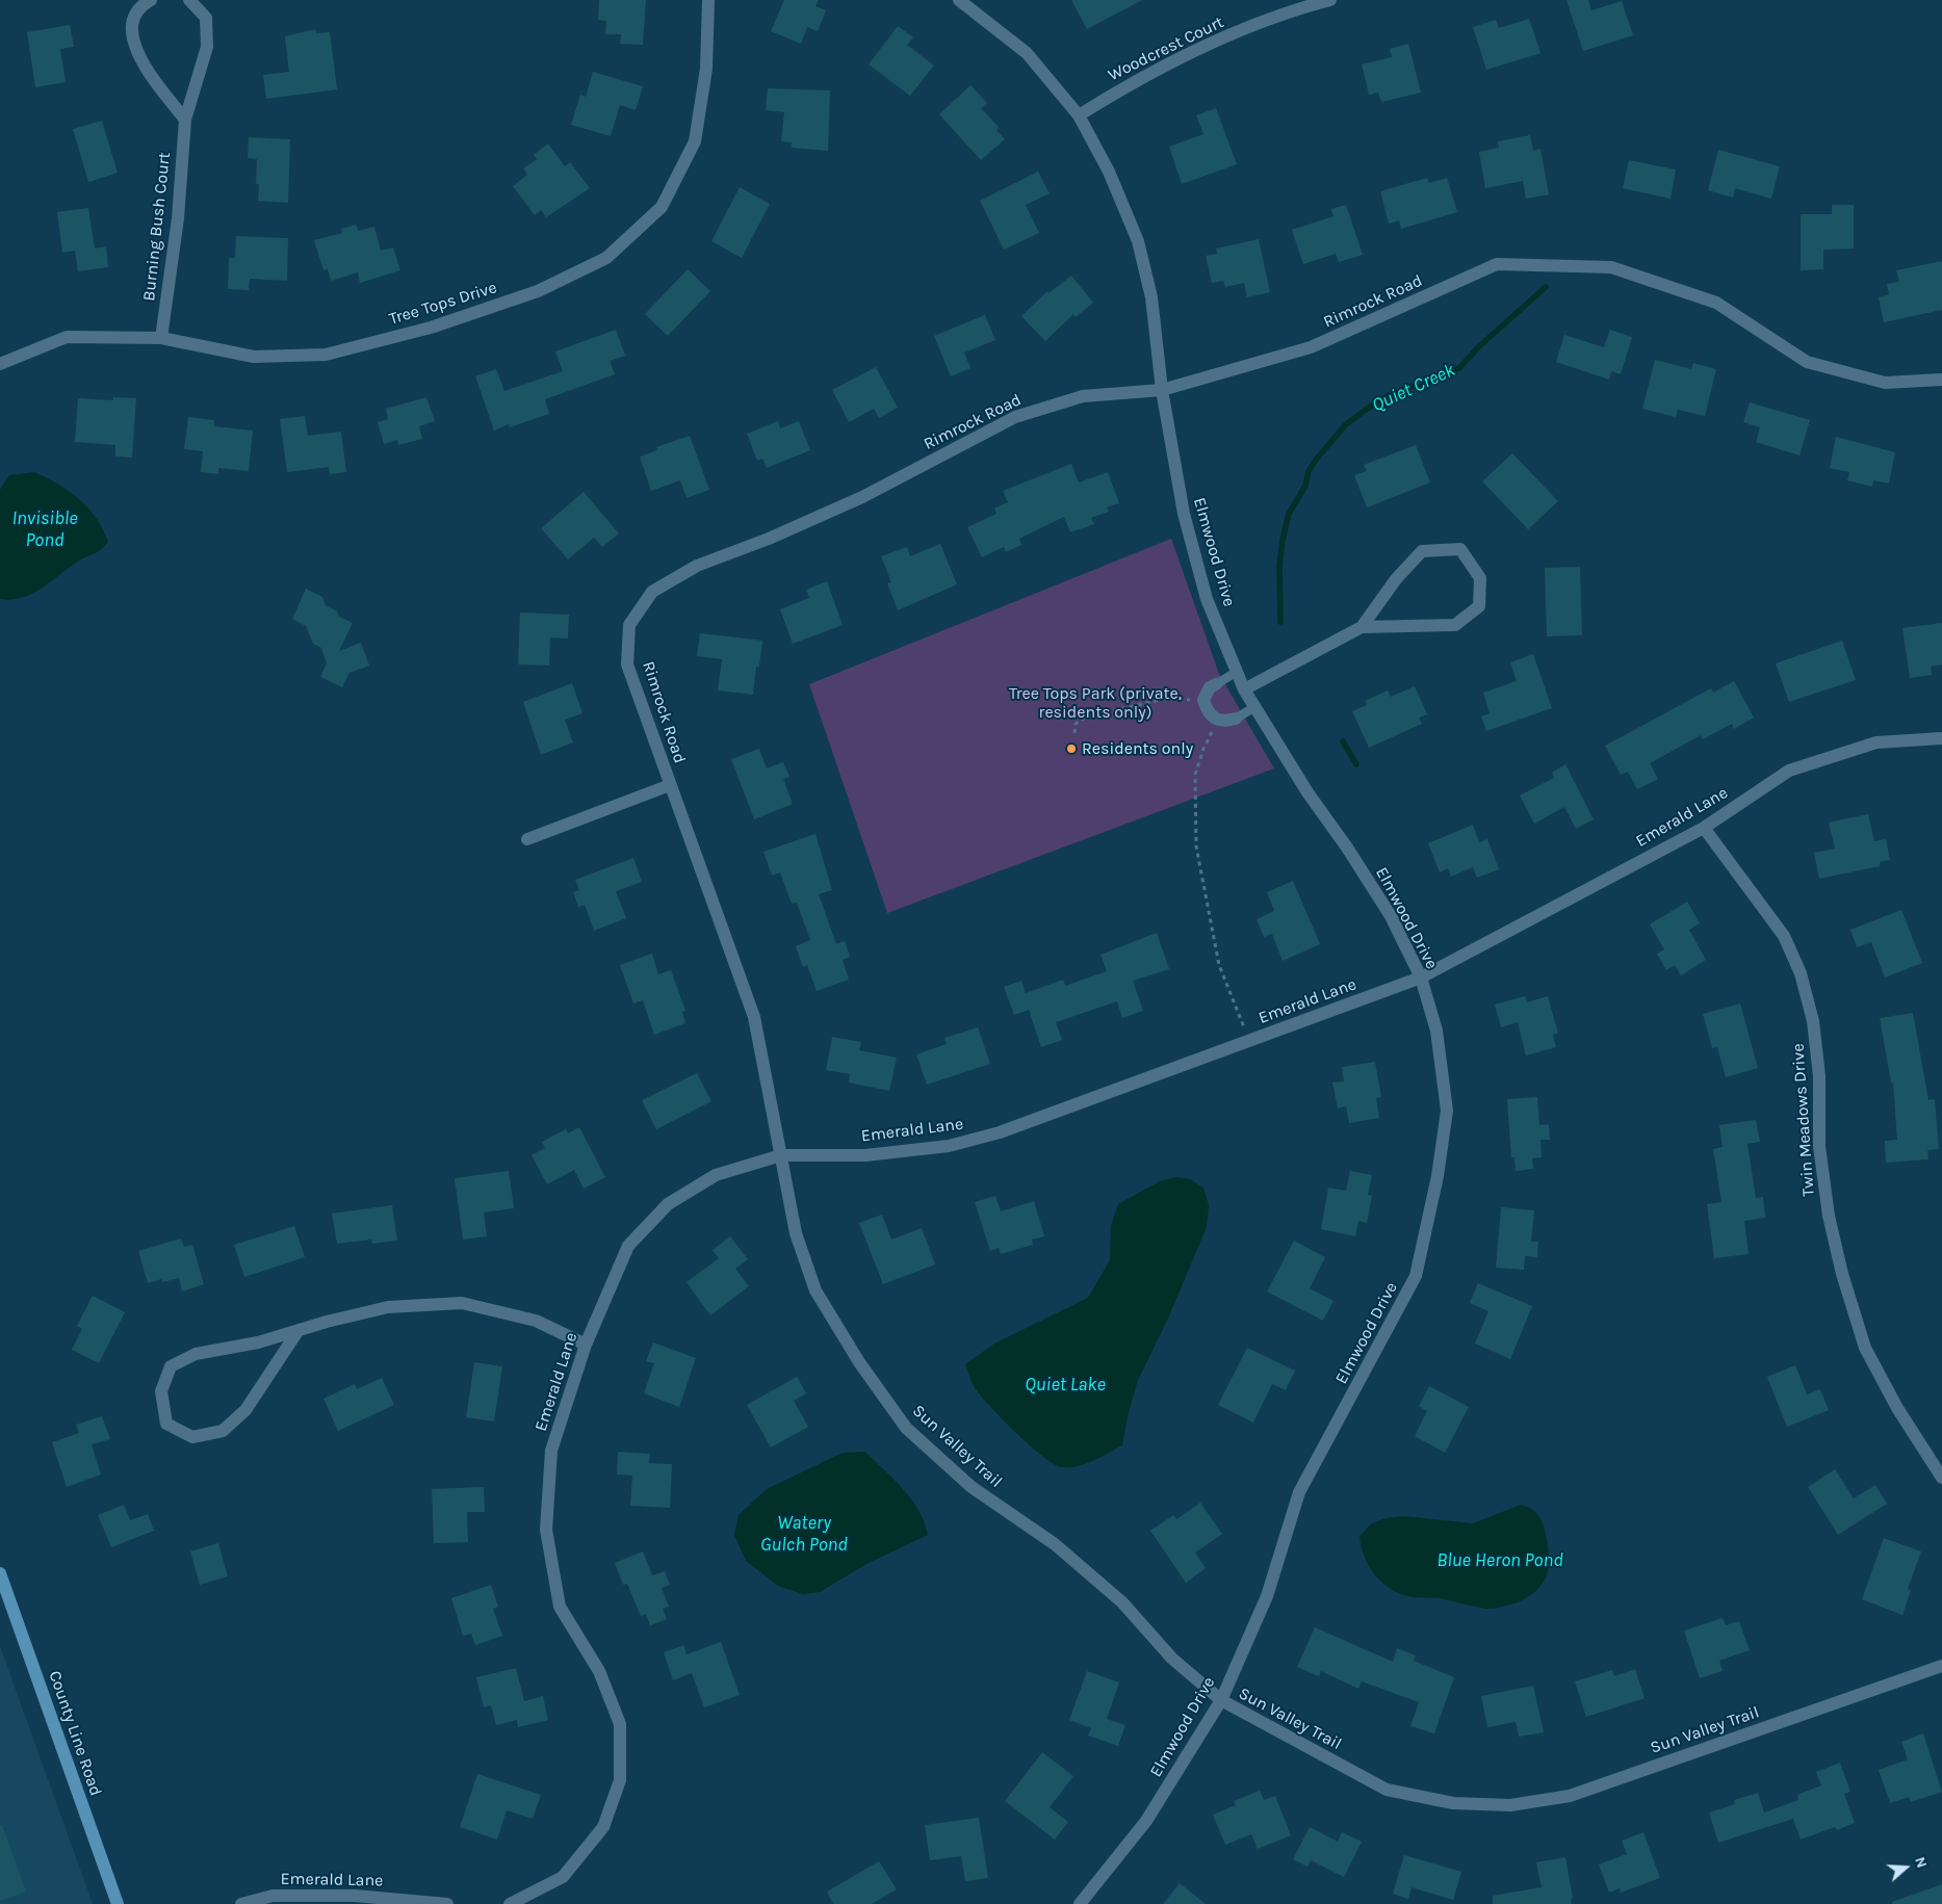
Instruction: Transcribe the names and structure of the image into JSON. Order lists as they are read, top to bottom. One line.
{"streets":{"main road":["County Line Road"],"street":["Woodcrest Court","Burning Bush Court","Rimrock Road","Tree Tops Drive","Elmwood Drive","Emerald Lane","Twin Meadows Drive","Sun Valley Trail"]},"crossings":[["Woodcrest Court","Elmwood Drive"],["Burning Bush Court","Tree Tops Drive"],["Rimrock Road","Elmwood Drive"],["Rimrock Road","Emerald Lane"],["Rimrock Road","Sun Valley Trail"],["Elmwood Drive","Emerald Lane"],["Elmwood Drive","Sun Valley Trail"],["Emerald Lane","Twin Meadows Drive"],["Emerald Lane","Sun Valley Trail"]],"water":["Quiet Creek","Invisible Pond","Quiet Lake","Watery Gulch Pond","Blue Heron Pond"],"parks":["Tree Tops Park (private, residents only)"],"places":["Residents only"],"north":"right"}
